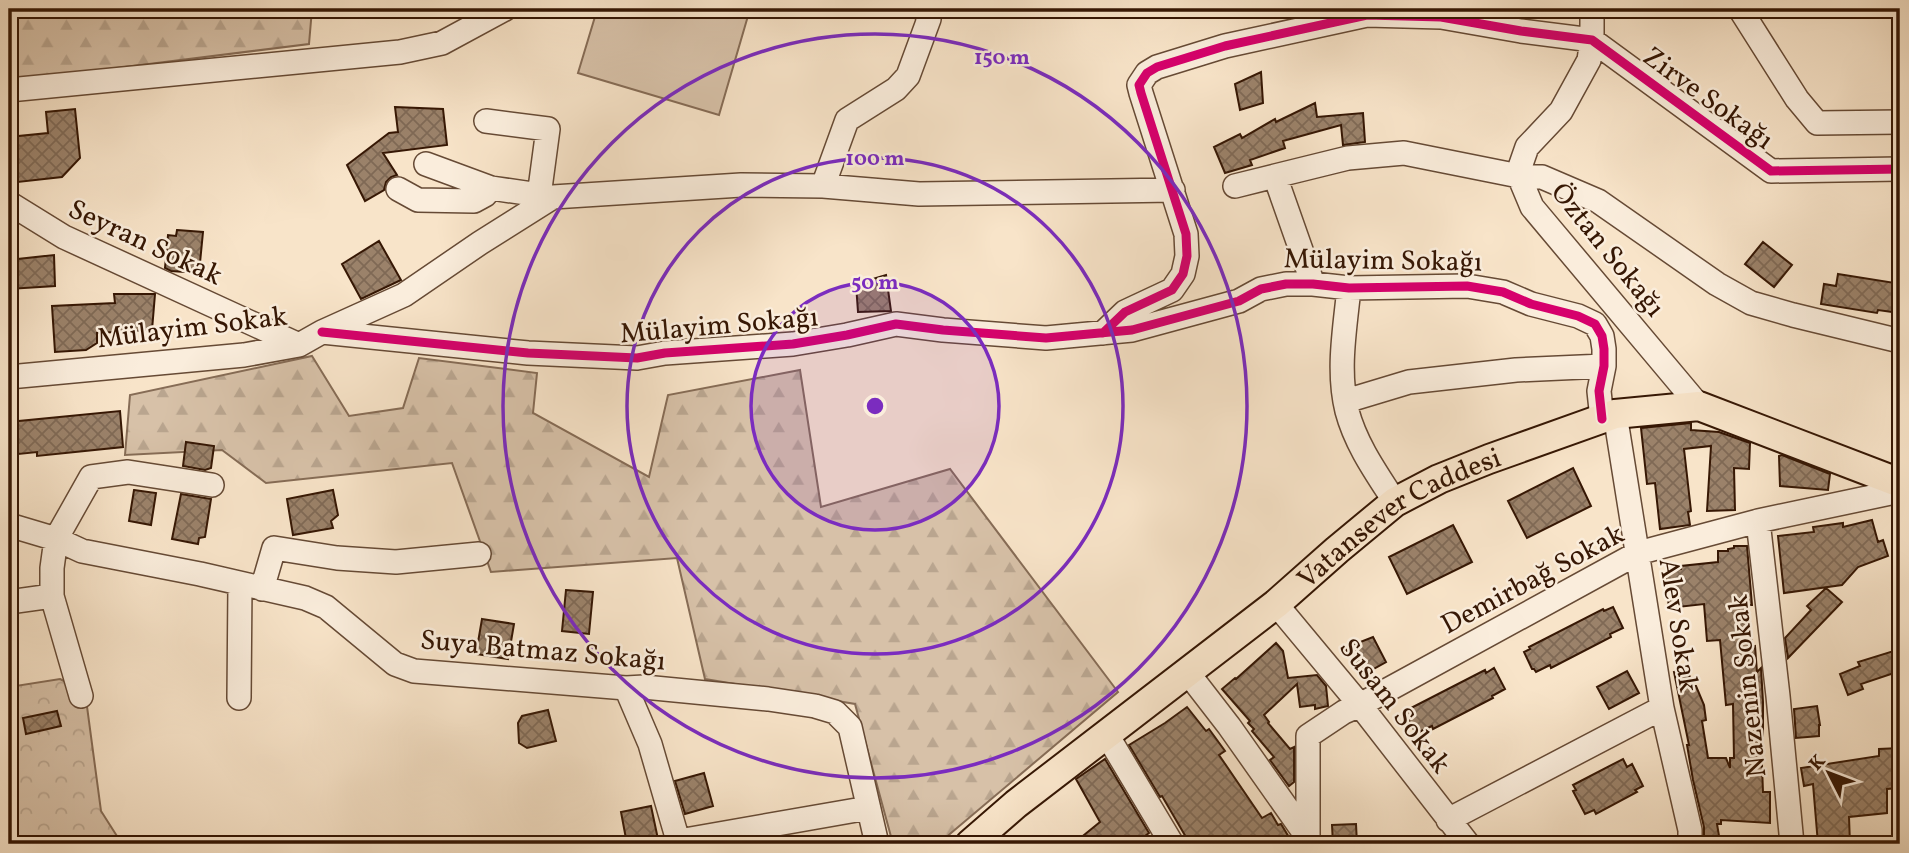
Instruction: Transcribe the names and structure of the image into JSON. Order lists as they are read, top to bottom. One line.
{"streets":{"main road":["Vatansever Caddesi"],"street":["Zirve Sokağı","Seyran Sokak","Öztan Sokağı","Mülayim Sokağı","Mülayim Sokak","Demirbağ Sokak","Alev Sokak","Suya Batmaz Sokağı","Nazenin Sokak","Susam Sokak"]},"crossings":[["Zirve Sokağı","Öztan Sokağı"],["Zirve Sokağı","Mülayim Sokağı"],["Seyran Sokak","Mülayim Sokak"],["Öztan Sokağı","Vatansever Caddesi"],["Mülayim Sokağı","Mülayim Sokak"],["Mülayim Sokağı","Vatansever Caddesi"],["Mülayim Sokağı","Alev Sokak"],["Vatansever Caddesi","Alev Sokak"],["Vatansever Caddesi","Susam Sokak"],["Demirbağ Sokak","Alev Sokak"],["Demirbağ Sokak","Nazenin Sokak"],["Demirbağ Sokak","Susam Sokak"]],"north":"top left","rings":["150 m","100 m","50 m"]}
